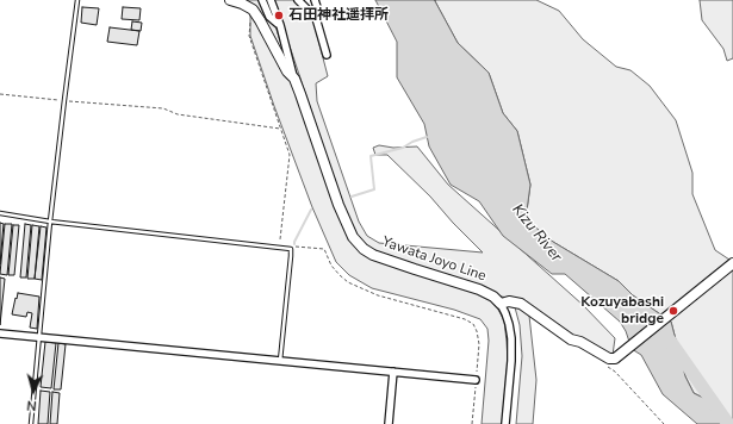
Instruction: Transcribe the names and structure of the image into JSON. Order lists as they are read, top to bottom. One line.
{"streets":{"main road":["Yawata Joyo Line"]},"water":["Kizu River"],"places":["石田神社遥拝所","Kozuyabashi bridge"],"north":"bottom"}
